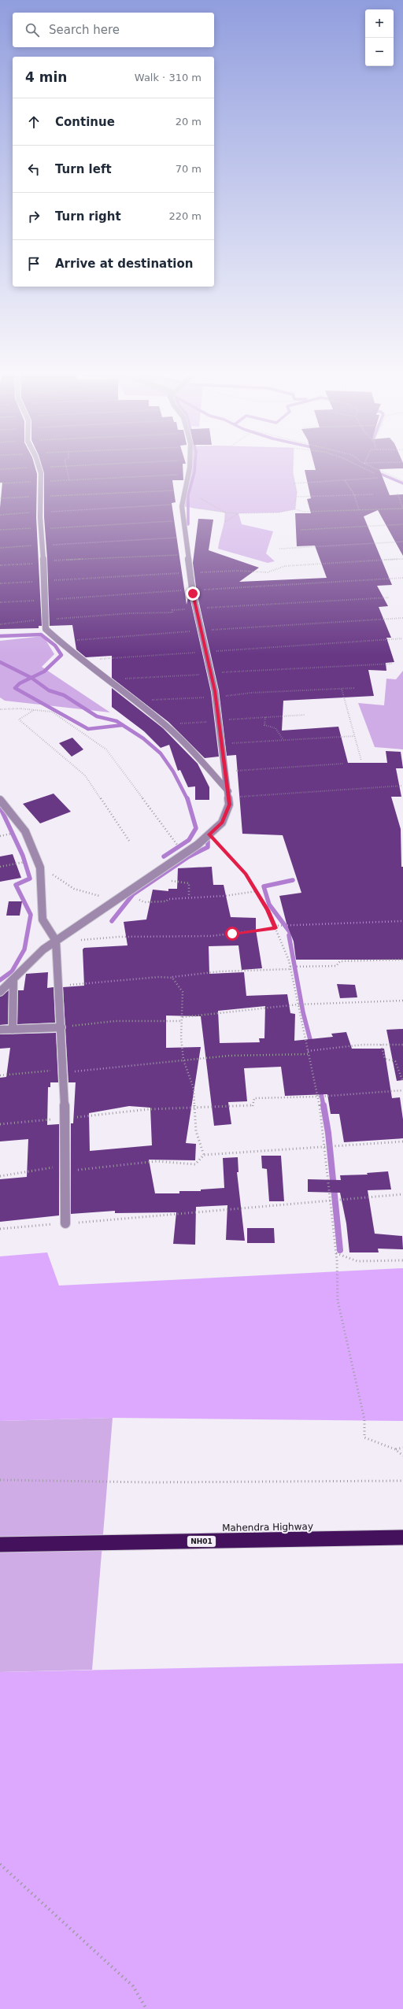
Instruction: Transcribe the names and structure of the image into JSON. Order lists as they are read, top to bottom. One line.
{"streets":{"highway":["Mahendra Highway","NH01"]},"page":{"map_buttons":["+","−"],"search":"Search here","heading":["4 min","Walk · 310 m"],"list":[["Continue","20 m"],["Turn left","70 m"],["Turn right","220 m"],"Arrive at destination"]}}
